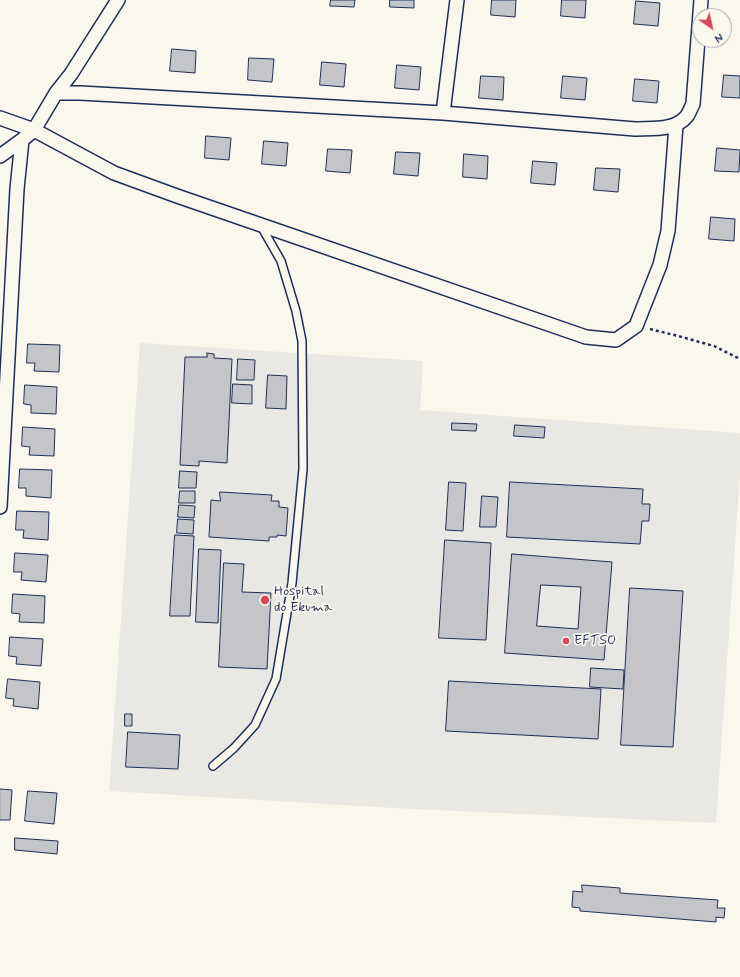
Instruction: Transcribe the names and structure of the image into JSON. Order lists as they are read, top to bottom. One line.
{"places":["Hospital do Ekuma","EFTSO"],"north":"bottom right"}
